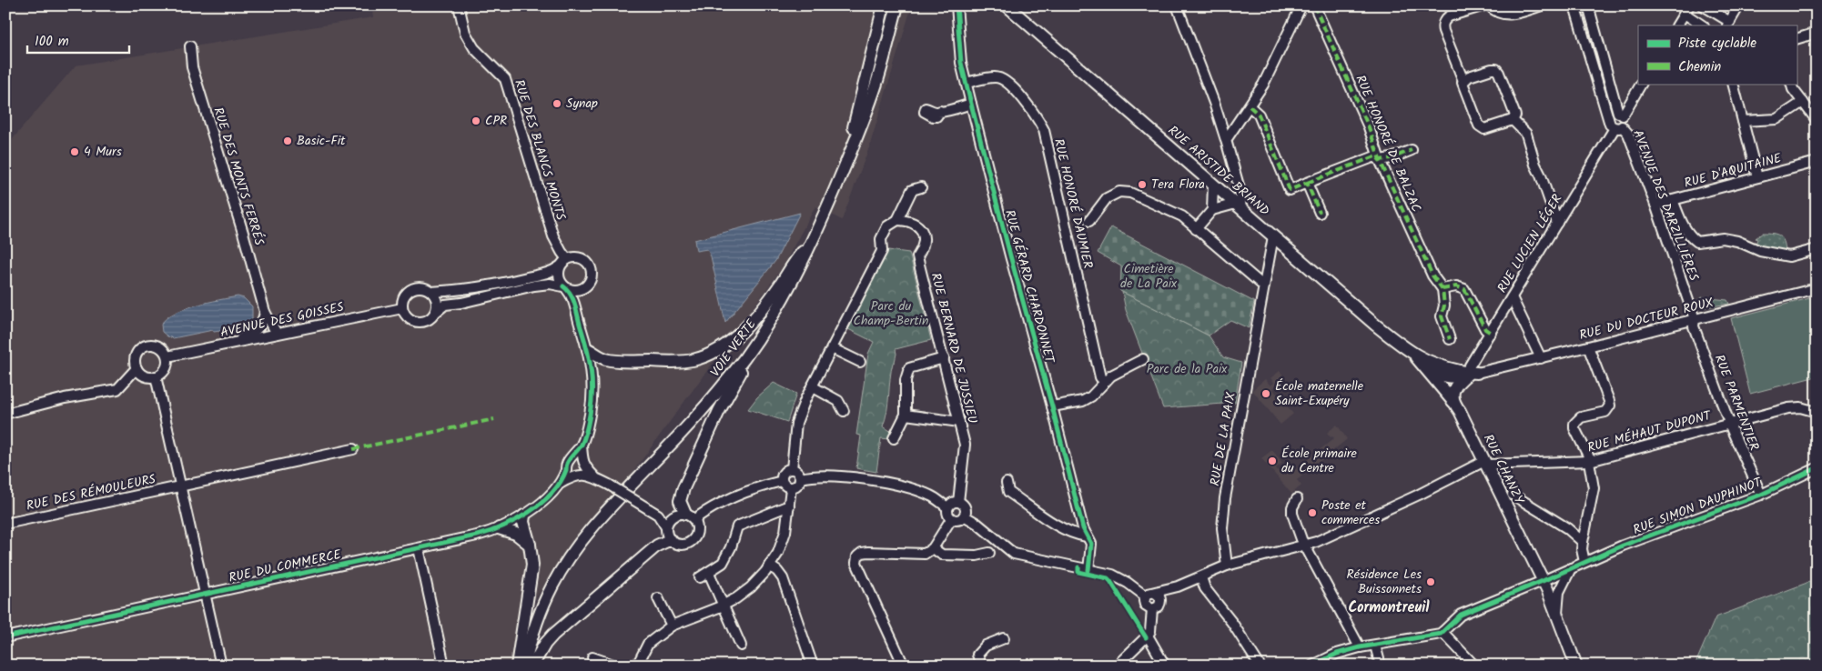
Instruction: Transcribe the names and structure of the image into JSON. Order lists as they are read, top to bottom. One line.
{"streets":{"main road":["RUE ARISTIDE BRIAND","VOIE VERTE","RUE CHANZY"],"street":["RUE HONORÉ DE BALZAC","RUE DES BLANCS MONTS","RUE D'AQUITAINE","RUE DES MONTS FERRÉS","RUE HONORÉ DAUMIER","AVENUE DES DARZILLIÈRES","RUE LUCIEN LÉGER","RUE GÉRARD CHARDONNET","RUE DU DOCTEUR ROUX","AVENUE DES GOISSES","RUE BERNARD DE JUSSIEU","RUE PARMENTIER","RUE MÉHAUT DUPONT","RUE DE LA PAIX","RUE DES RÉMOULEURS","RUE SIMON DAUPHINOT","RUE DU COMMERCE"]},"crossings":[["RUE ARISTIDE BRIAND","RUE DE LA PAIX"],["RUE D'AQUITAINE","AVENUE DES DARZILLIÈRES"],["RUE DES MONTS FERRÉS","AVENUE DES GOISSES"],["RUE HONORÉ DAUMIER","RUE GÉRARD CHARDONNET"],["AVENUE DES DARZILLIÈRES","RUE LUCIEN LÉGER"],["AVENUE DES DARZILLIÈRES","RUE DU DOCTEUR ROUX"],["AVENUE DES DARZILLIÈRES","RUE PARMENTIER"],["RUE LUCIEN LÉGER","RUE DU DOCTEUR ROUX"],["RUE DU DOCTEUR ROUX","RUE PARMENTIER"],["RUE PARMENTIER","RUE MÉHAUT DUPONT"],["RUE PARMENTIER","RUE SIMON DAUPHINOT"],["RUE MÉHAUT DUPONT","RUE CHANZY"],["RUE CHANZY","RUE SIMON DAUPHINOT"]],"districts":["Cormontreuil"],"parks":["Cimetière de La Paix","Parc du Champ-Bertin","Parc de la Paix"],"places":["Synap","CPR","Basic-Fit","4 Murs","Tera Flora","École maternelle Saint-Exupéry","École primaire du Centre","Poste et commerces","Résidence Les Buissonnets"],"legend":["Piste cyclable","Chemin"],"scale_bar":"100 m"}
